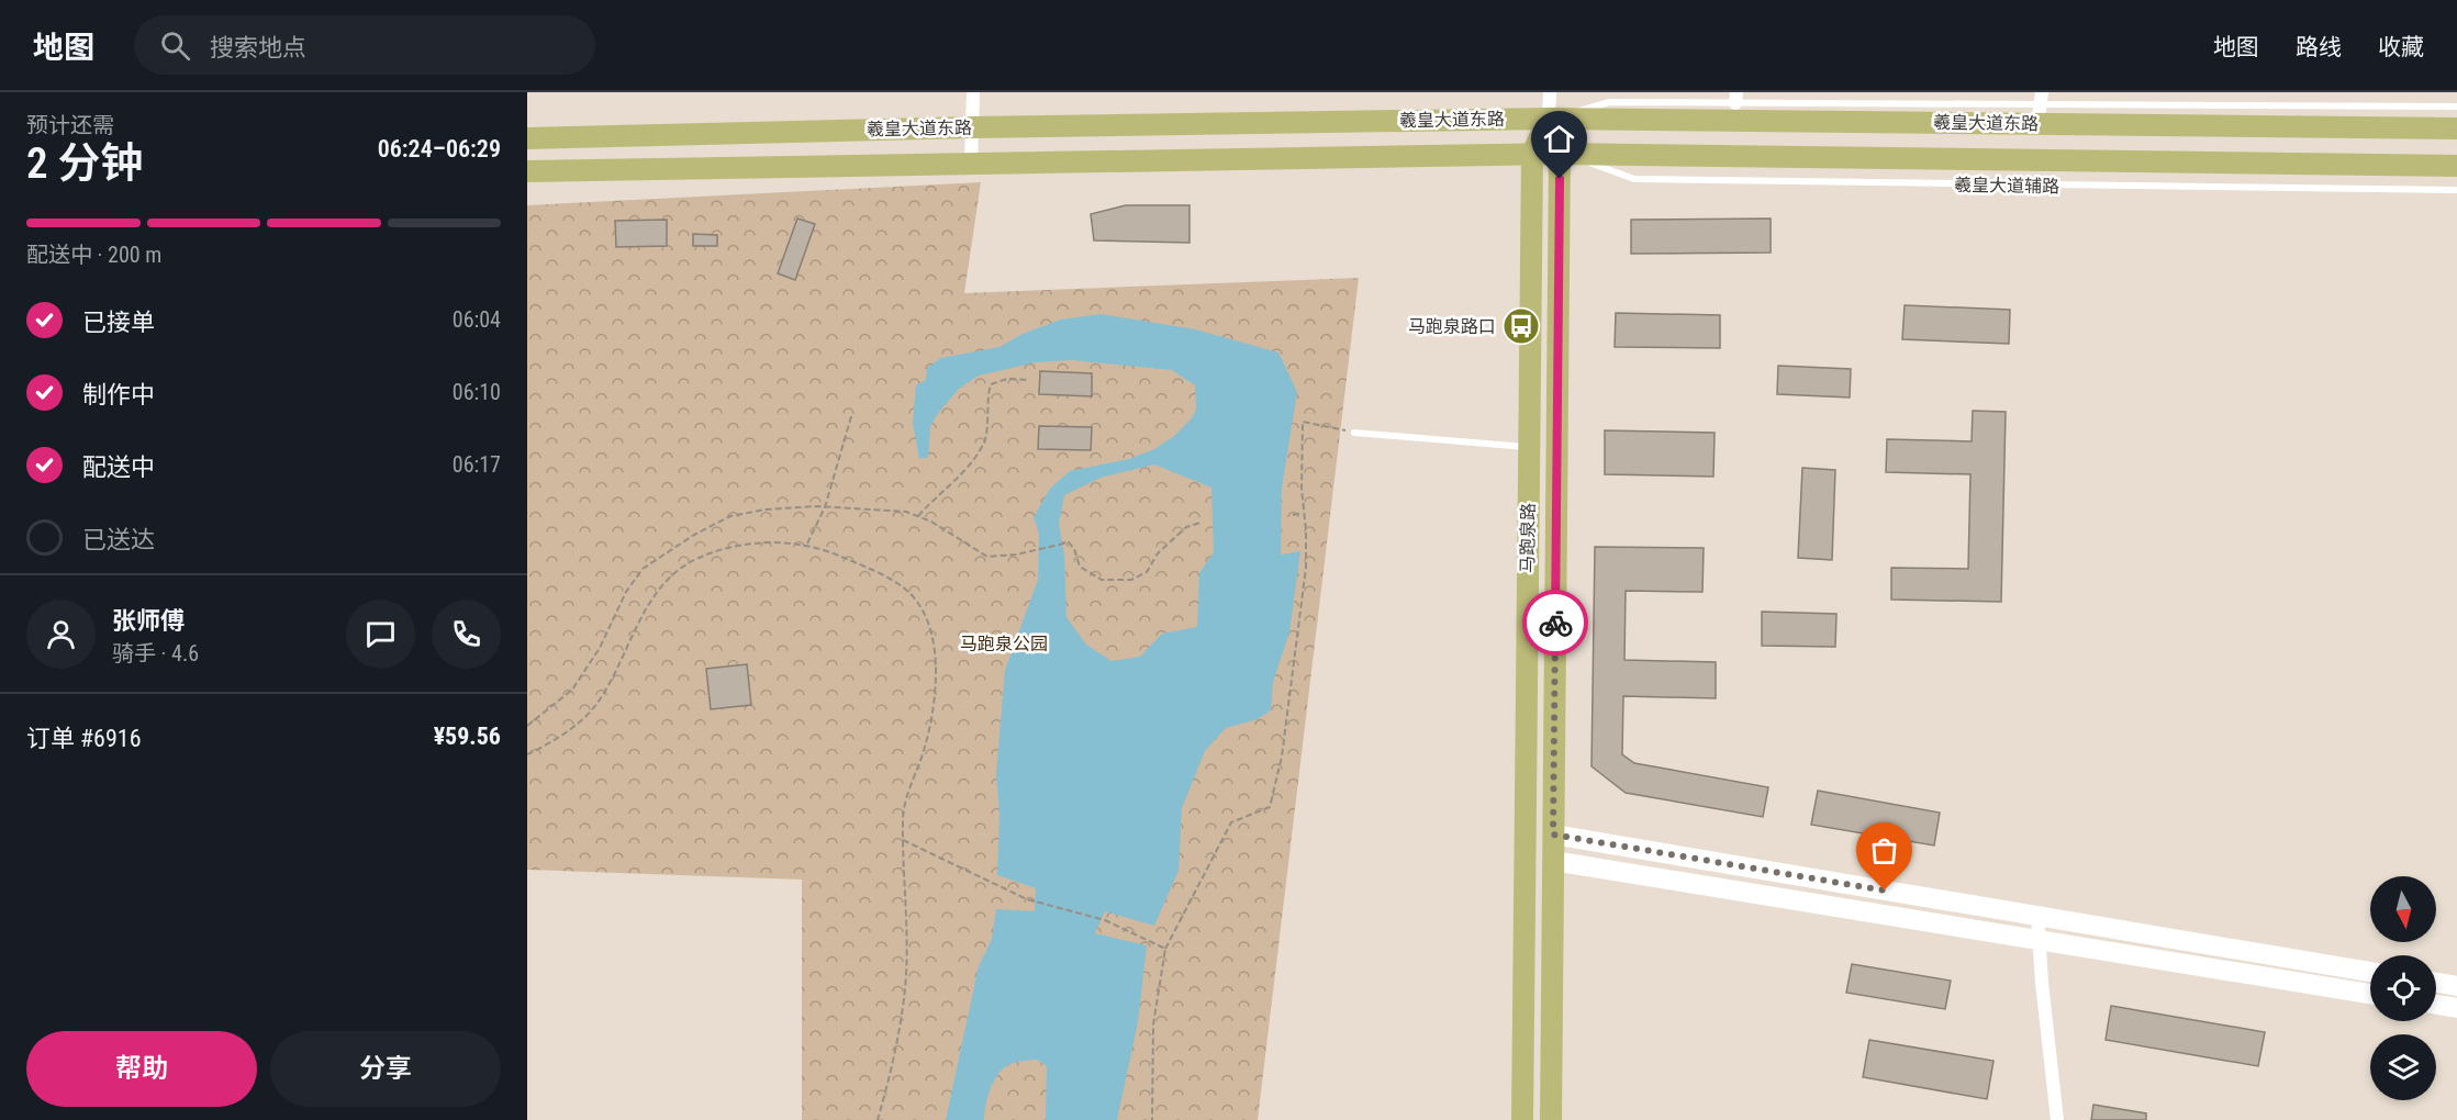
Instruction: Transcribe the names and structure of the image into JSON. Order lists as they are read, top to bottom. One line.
{"streets":{"main road":["羲皇大道东路","马跑泉路"],"lane":["羲皇大道辅路"]},"crossings":[["羲皇大道东路","羲皇大道辅路"],["羲皇大道东路","马跑泉路"],["羲皇大道辅路","马跑泉路"]],"parks":["马跑泉公园"],"places":{"bus stop":["马跑泉路口"]},"north":"bottom","page":{"header":"地图","search":"搜索地点","nav":["地图","路线","收藏"],"heading":["2 分钟","预计还需","06:24–06:29"],"panel":["张师傅","骑手 · 4.6","订单 #6916","¥59.56"],"bar":"配送中 · 200 m","list":[["已接单","06:04"],["制作中","06:10"],["配送中","06:17"],"已送达"],"buttons":["帮助","分享"]}}
